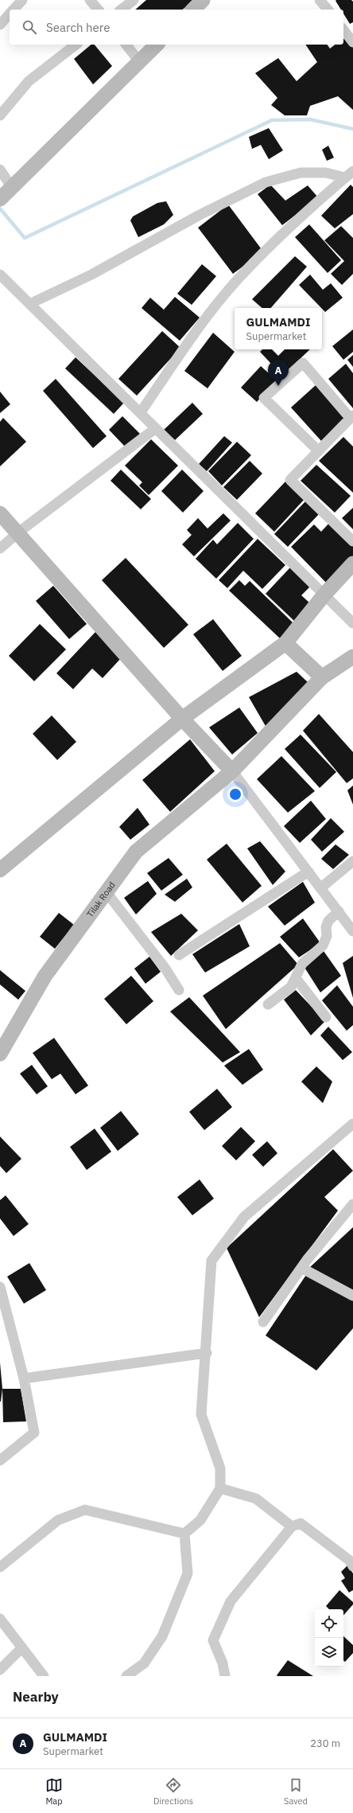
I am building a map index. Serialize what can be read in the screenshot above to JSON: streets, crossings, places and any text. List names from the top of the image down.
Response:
{
  "streets": {
    "street": ["Tilak Road"]
  },
  "page": {
    "search": "Search here",
    "popup": ["GULMAMDI", "Supermarket"],
    "pins": "A",
    "heading": "Nearby",
    "list": [
      {
        "mark": "A",
        "name": "GULMAMDI",
        "note": "Supermarket",
        "value": "230 m"
      }
    ],
    "nav": ["Map", "Directions", "Saved"]
  }
}
